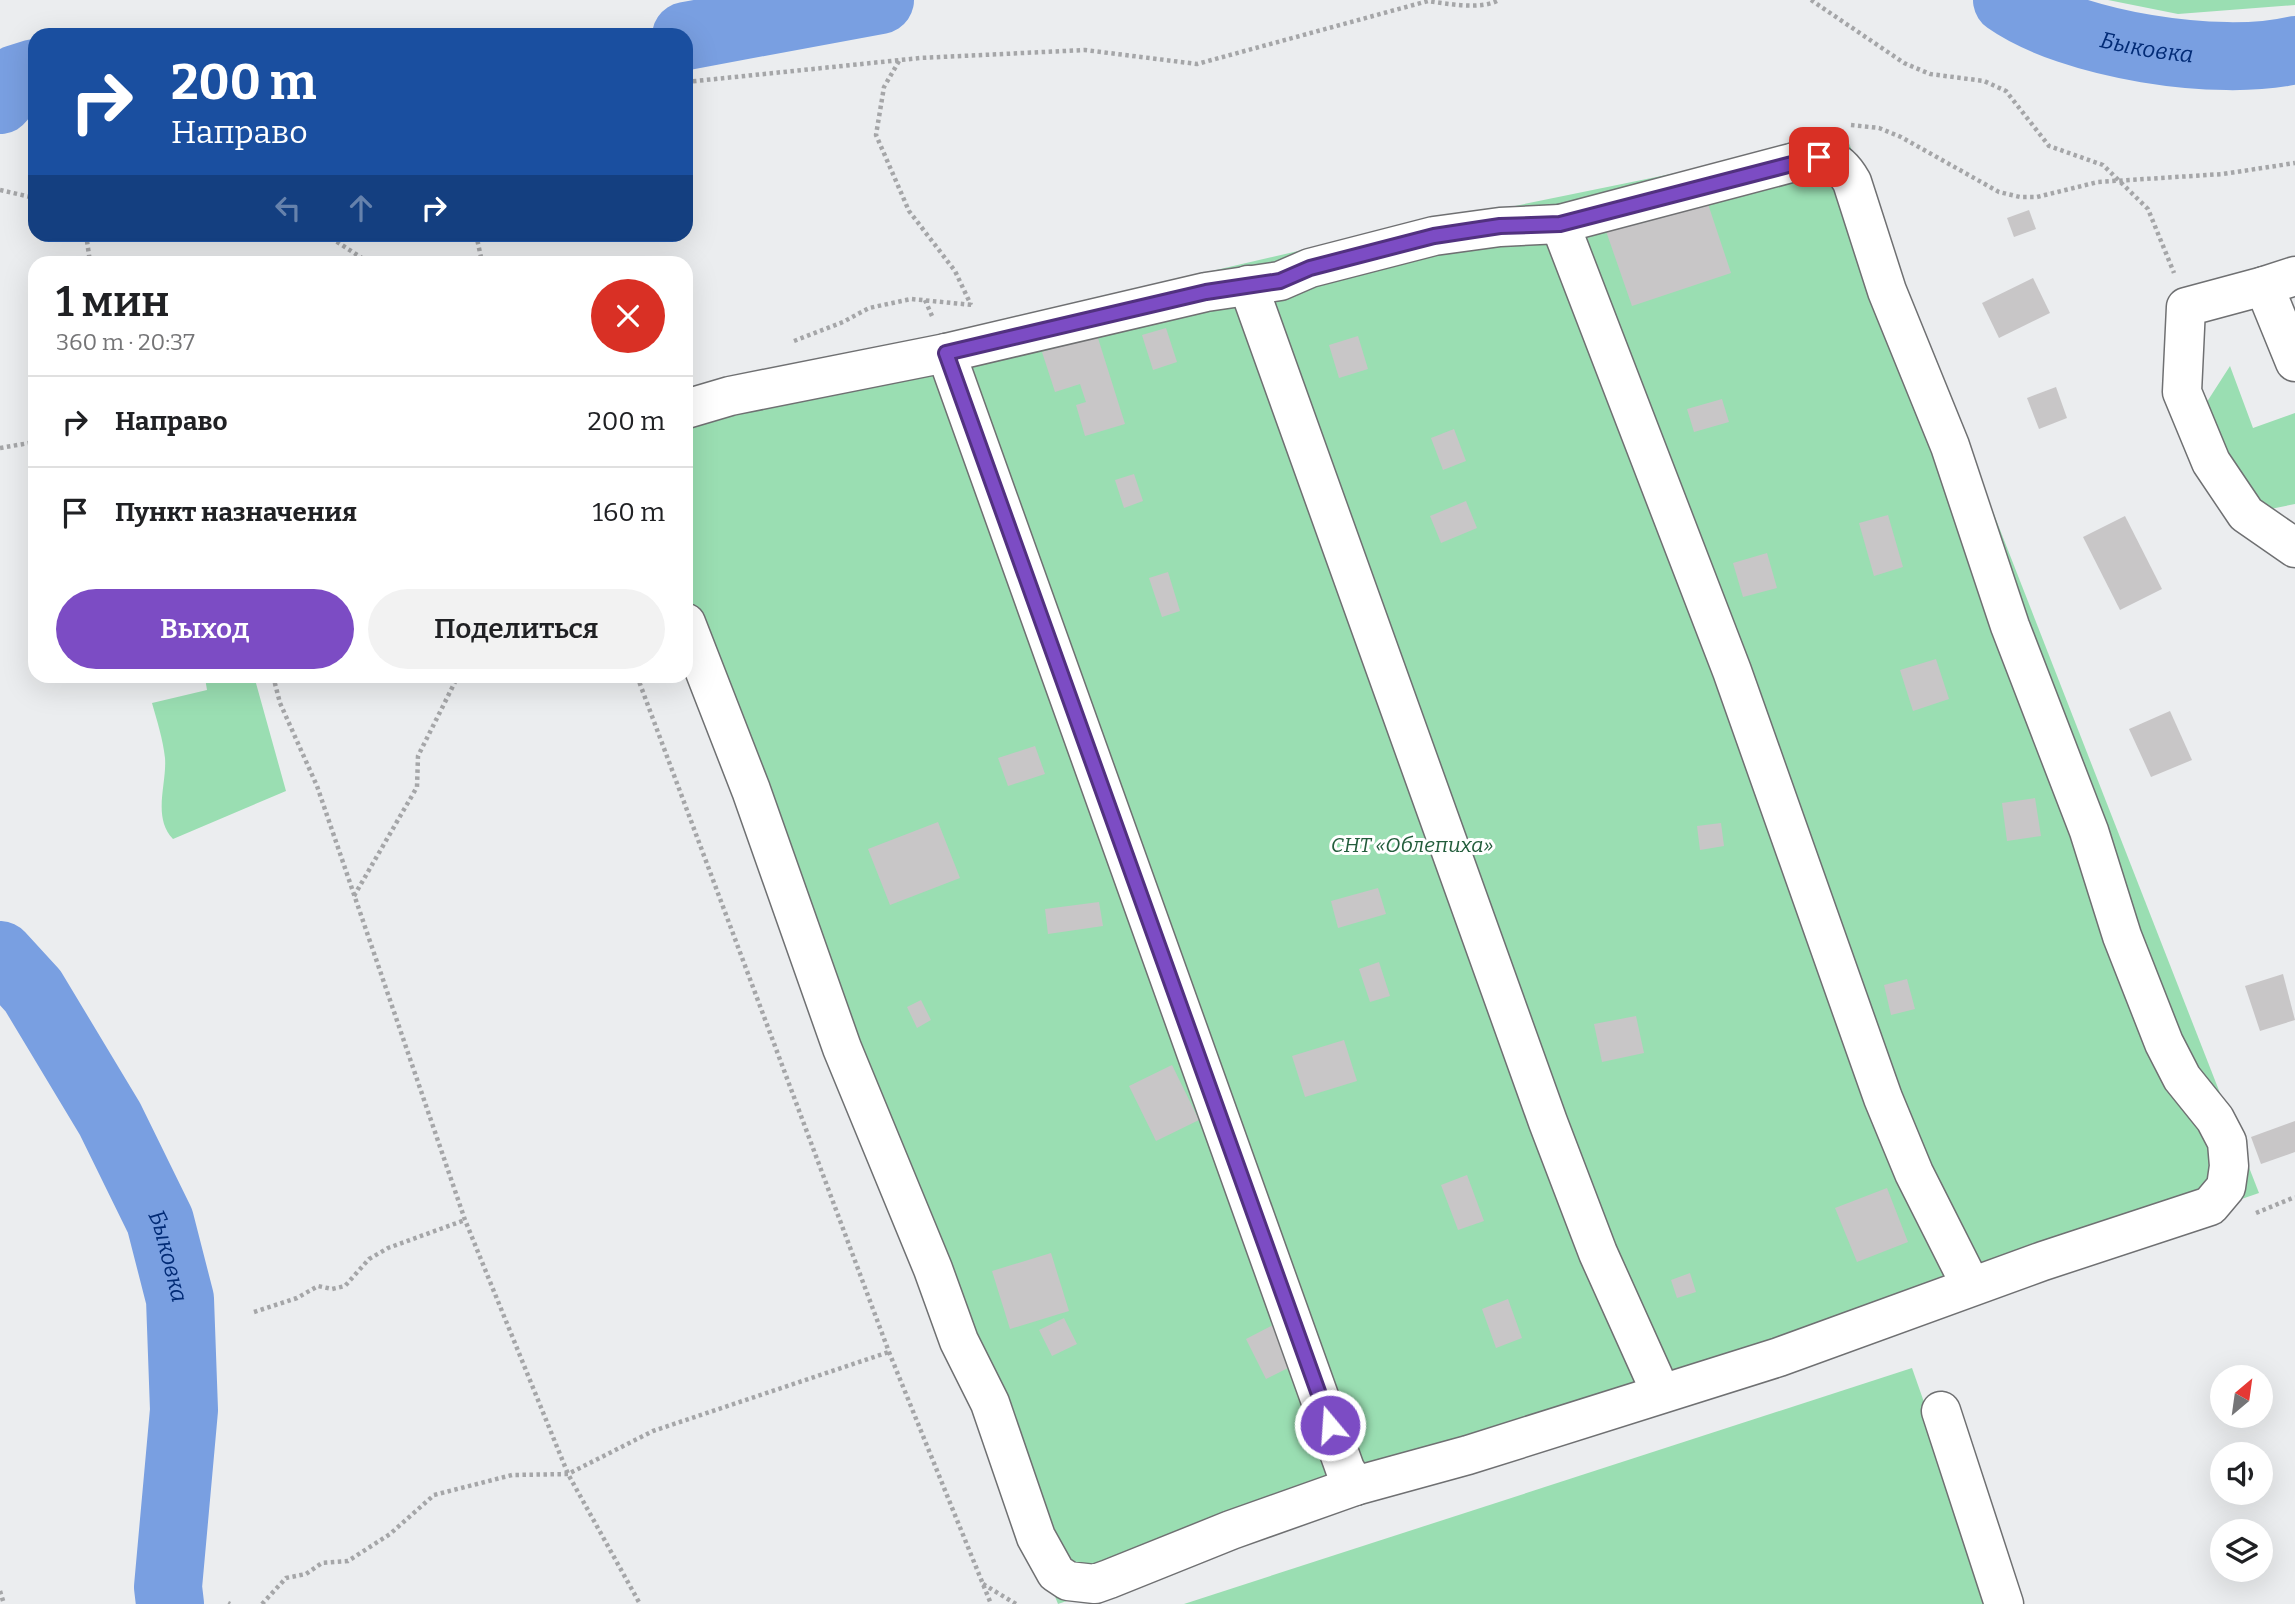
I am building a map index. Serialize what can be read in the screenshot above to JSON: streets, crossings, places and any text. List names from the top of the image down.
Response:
{
  "water": ["Быковка"],
  "parks": ["СНТ «Облепиха»"],
  "north": "top right",
  "page": {
    "turn": ["200 m", "Направо"],
    "heading": ["1 мин", "360 m · 20:37"],
    "list": [
      {
        "name": "Направо",
        "value": "200 m"
      },
      {
        "name": "Пункт назначения",
        "value": "160 m"
      }
    ],
    "buttons": ["Выход", "Поделиться"]
  }
}
